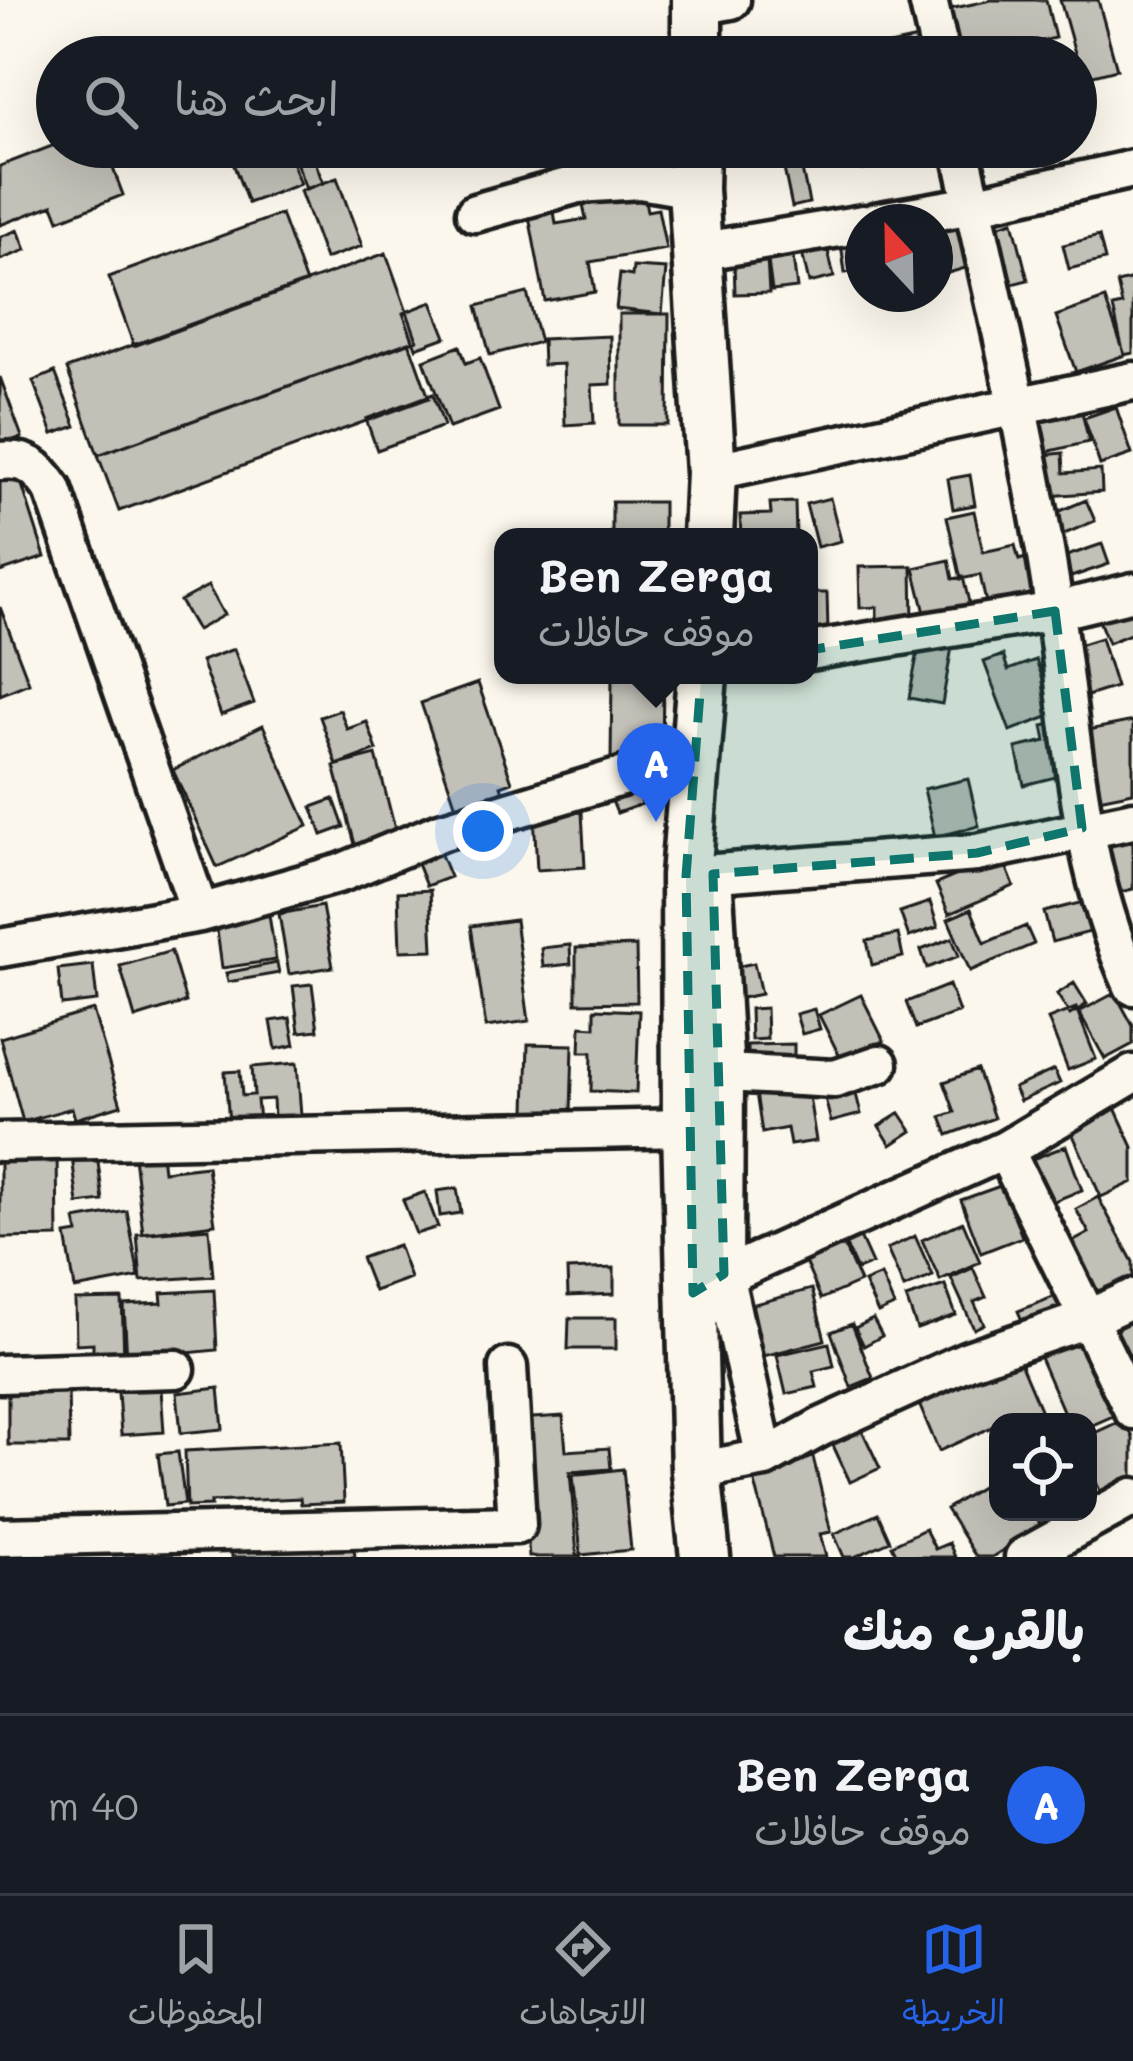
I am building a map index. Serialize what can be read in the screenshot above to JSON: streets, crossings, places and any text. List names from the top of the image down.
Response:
{
  "north": "top",
  "page": {
    "search": "ابحث هنا",
    "popup": ["Ben Zerga", "موقف حافلات"],
    "pins": "A",
    "heading": "بالقرب منك",
    "list": [
      {
        "mark": "A",
        "name": "Ben Zerga",
        "note": "موقف حافلات",
        "value": "40 m"
      }
    ],
    "nav": ["الخريطة", "الاتجاهات", "المحفوظات"]
  }
}
